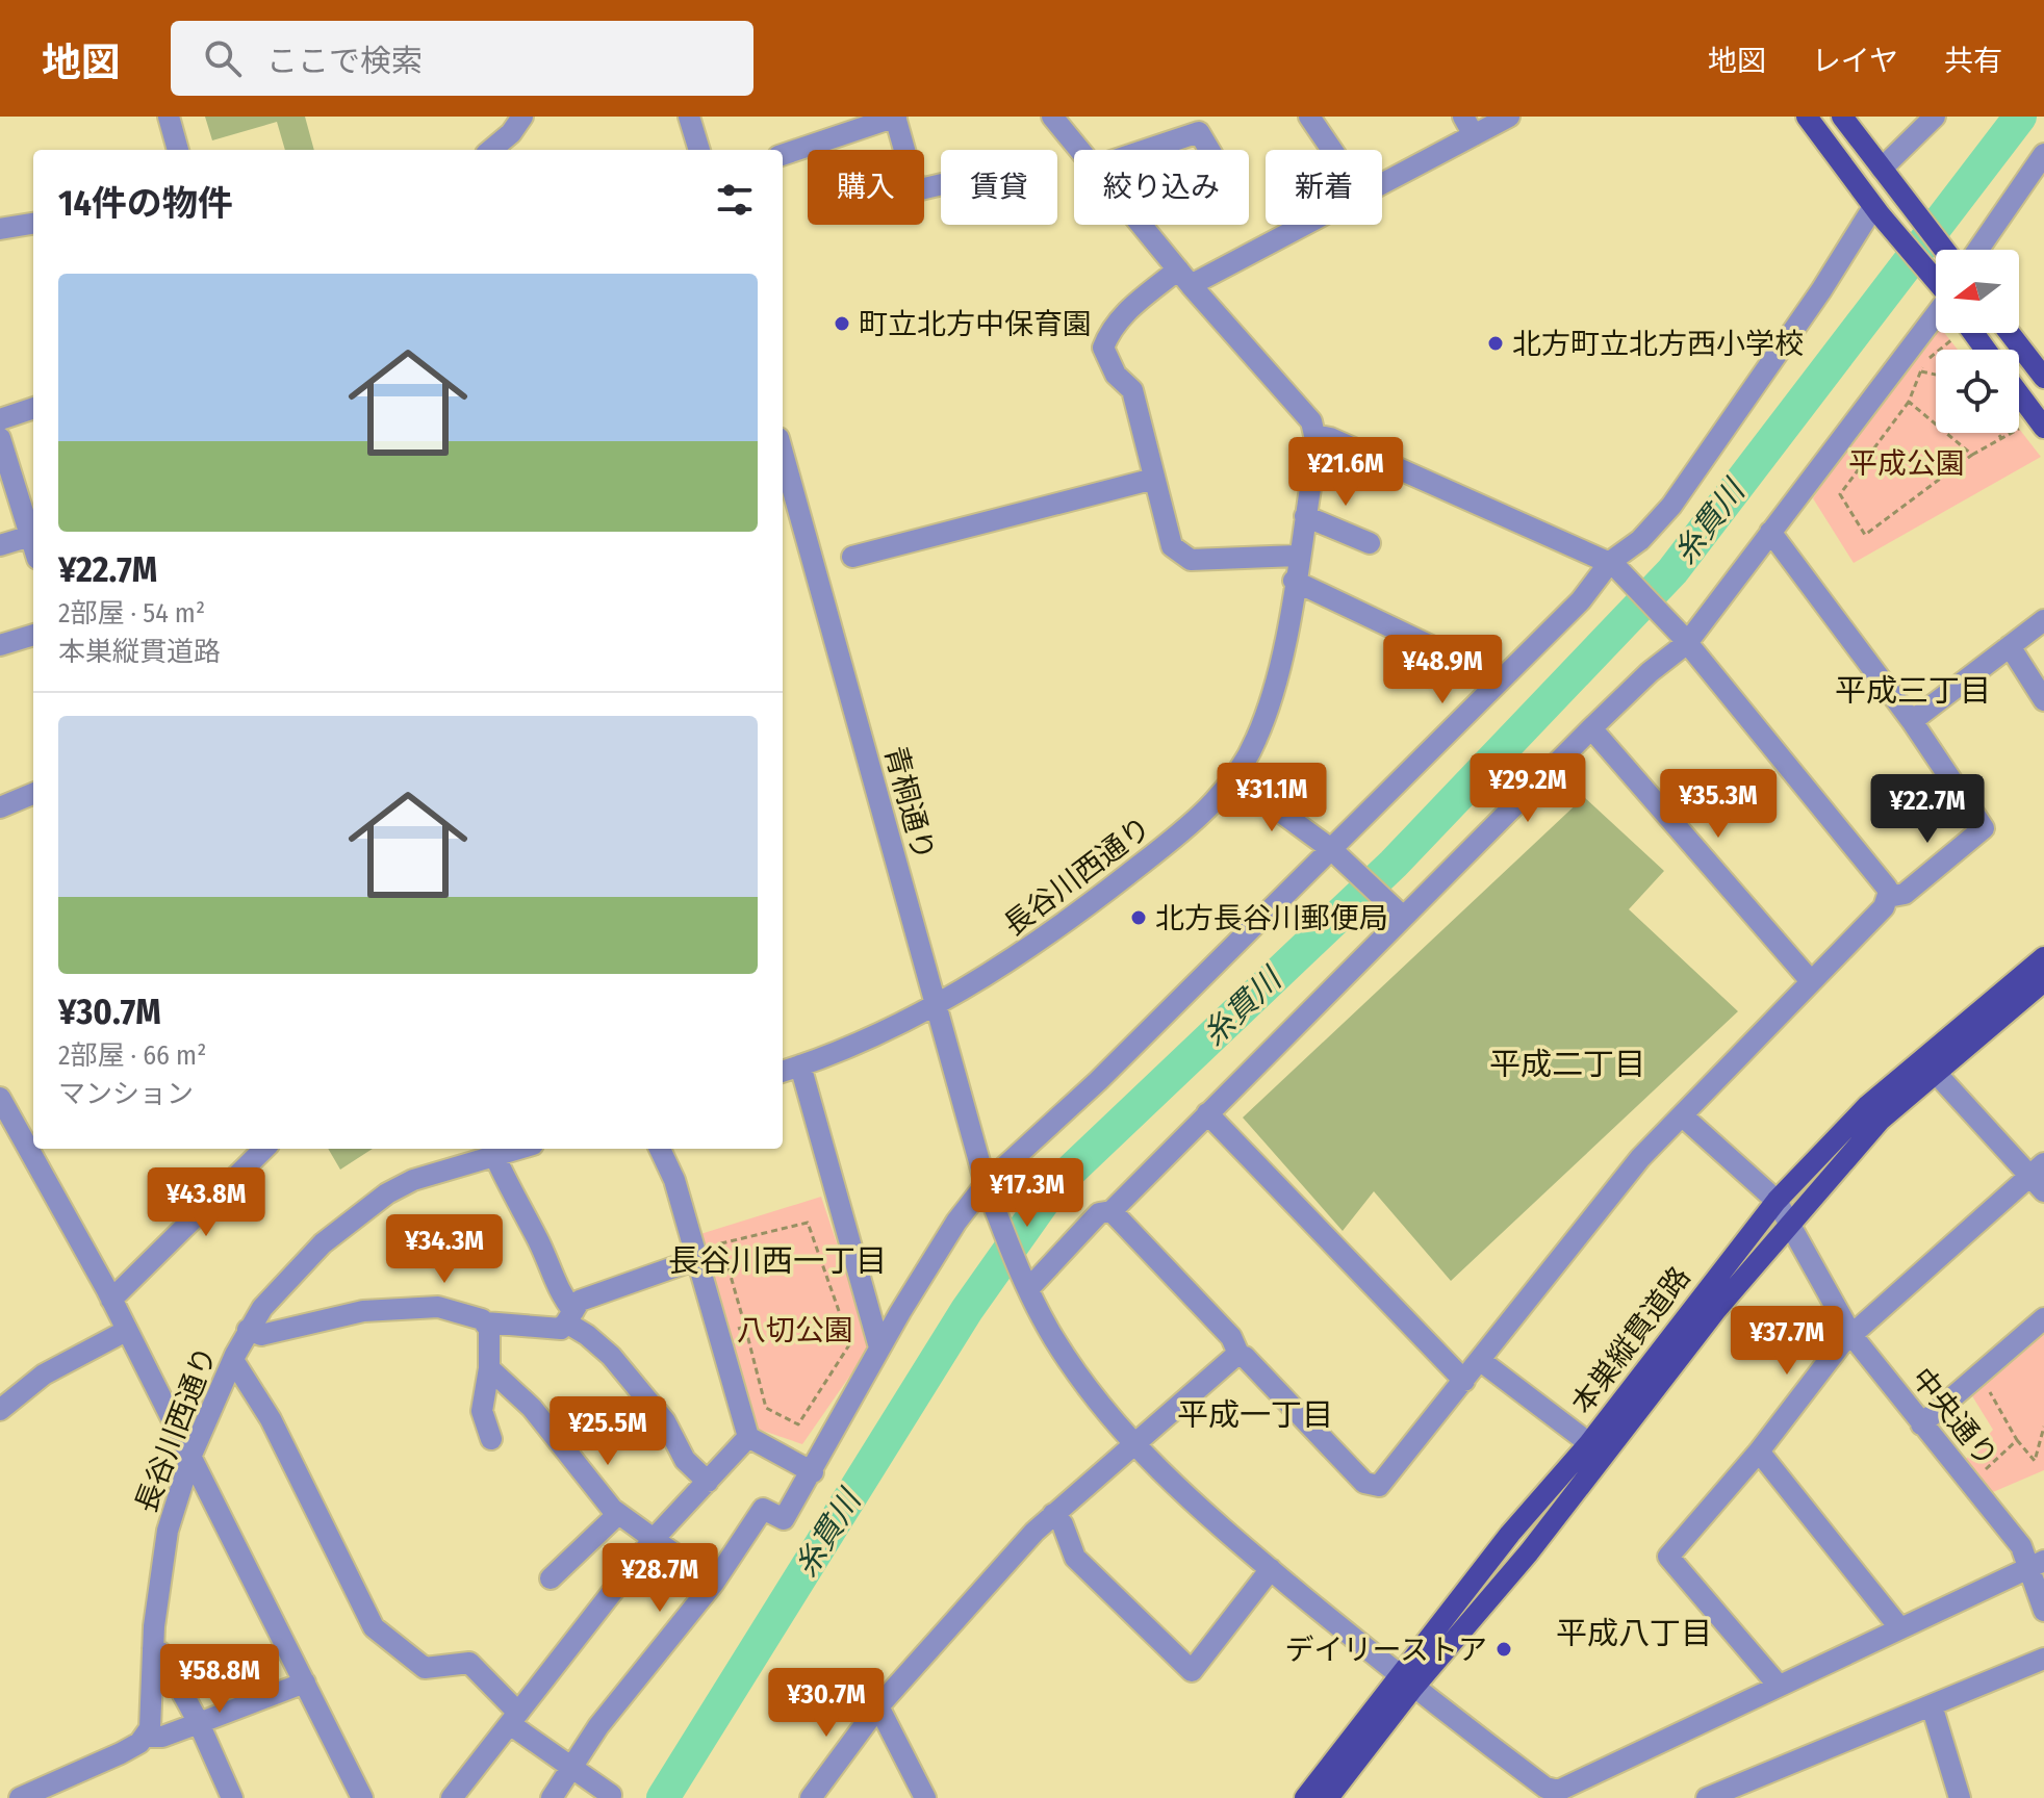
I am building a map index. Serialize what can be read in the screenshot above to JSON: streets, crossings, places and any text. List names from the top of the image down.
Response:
{
  "streets": {
    "main road": ["本巣縦貫道路"],
    "street": ["青桐通り", "長谷川西通り", "中央通り"]
  },
  "crossings": [
    ["青桐通り", "長谷川西通り"],
    ["青桐通り", "本巣縦貫道路"],
    ["本巣縦貫道路", "中央通り"]
  ],
  "districts": [
    "平成三丁目",
    "平成二丁目",
    "長谷川西一丁目",
    "平成一丁目",
    "平成八丁目"
  ],
  "water": ["糸貫川"],
  "parks": ["平成公園", "八切公園"],
  "places": [
    "町立北方中保育園",
    "北方町立北方西小学校",
    "北方長谷川郵便局",
    "デイリーストア"
  ],
  "north": "left",
  "page": {
    "header": "地図",
    "search": "ここで検索",
    "nav": ["地図", "レイヤ", "共有"],
    "chip": [
      "購入",
      "賃貸",
      "絞り込み",
      "新着"
    ],
    "heading": "14件の物件",
    "list": [
      {
        "name": "¥22.7M",
        "note": "2部屋 · 54 m² · 本巣縦貫道路"
      },
      {
        "name": "¥30.7M",
        "note": "2部屋 · 66 m² · マンション"
      }
    ],
    "price": [
      "¥21.6M",
      "¥48.9M",
      "¥29.2M",
      "¥31.1M",
      "¥35.3M",
      "¥22.7M",
      "¥17.3M",
      "¥43.8M",
      "¥34.3M",
      "¥37.7M",
      "¥25.5M",
      "¥28.7M",
      "¥58.8M",
      "¥30.7M"
    ]
  }
}
